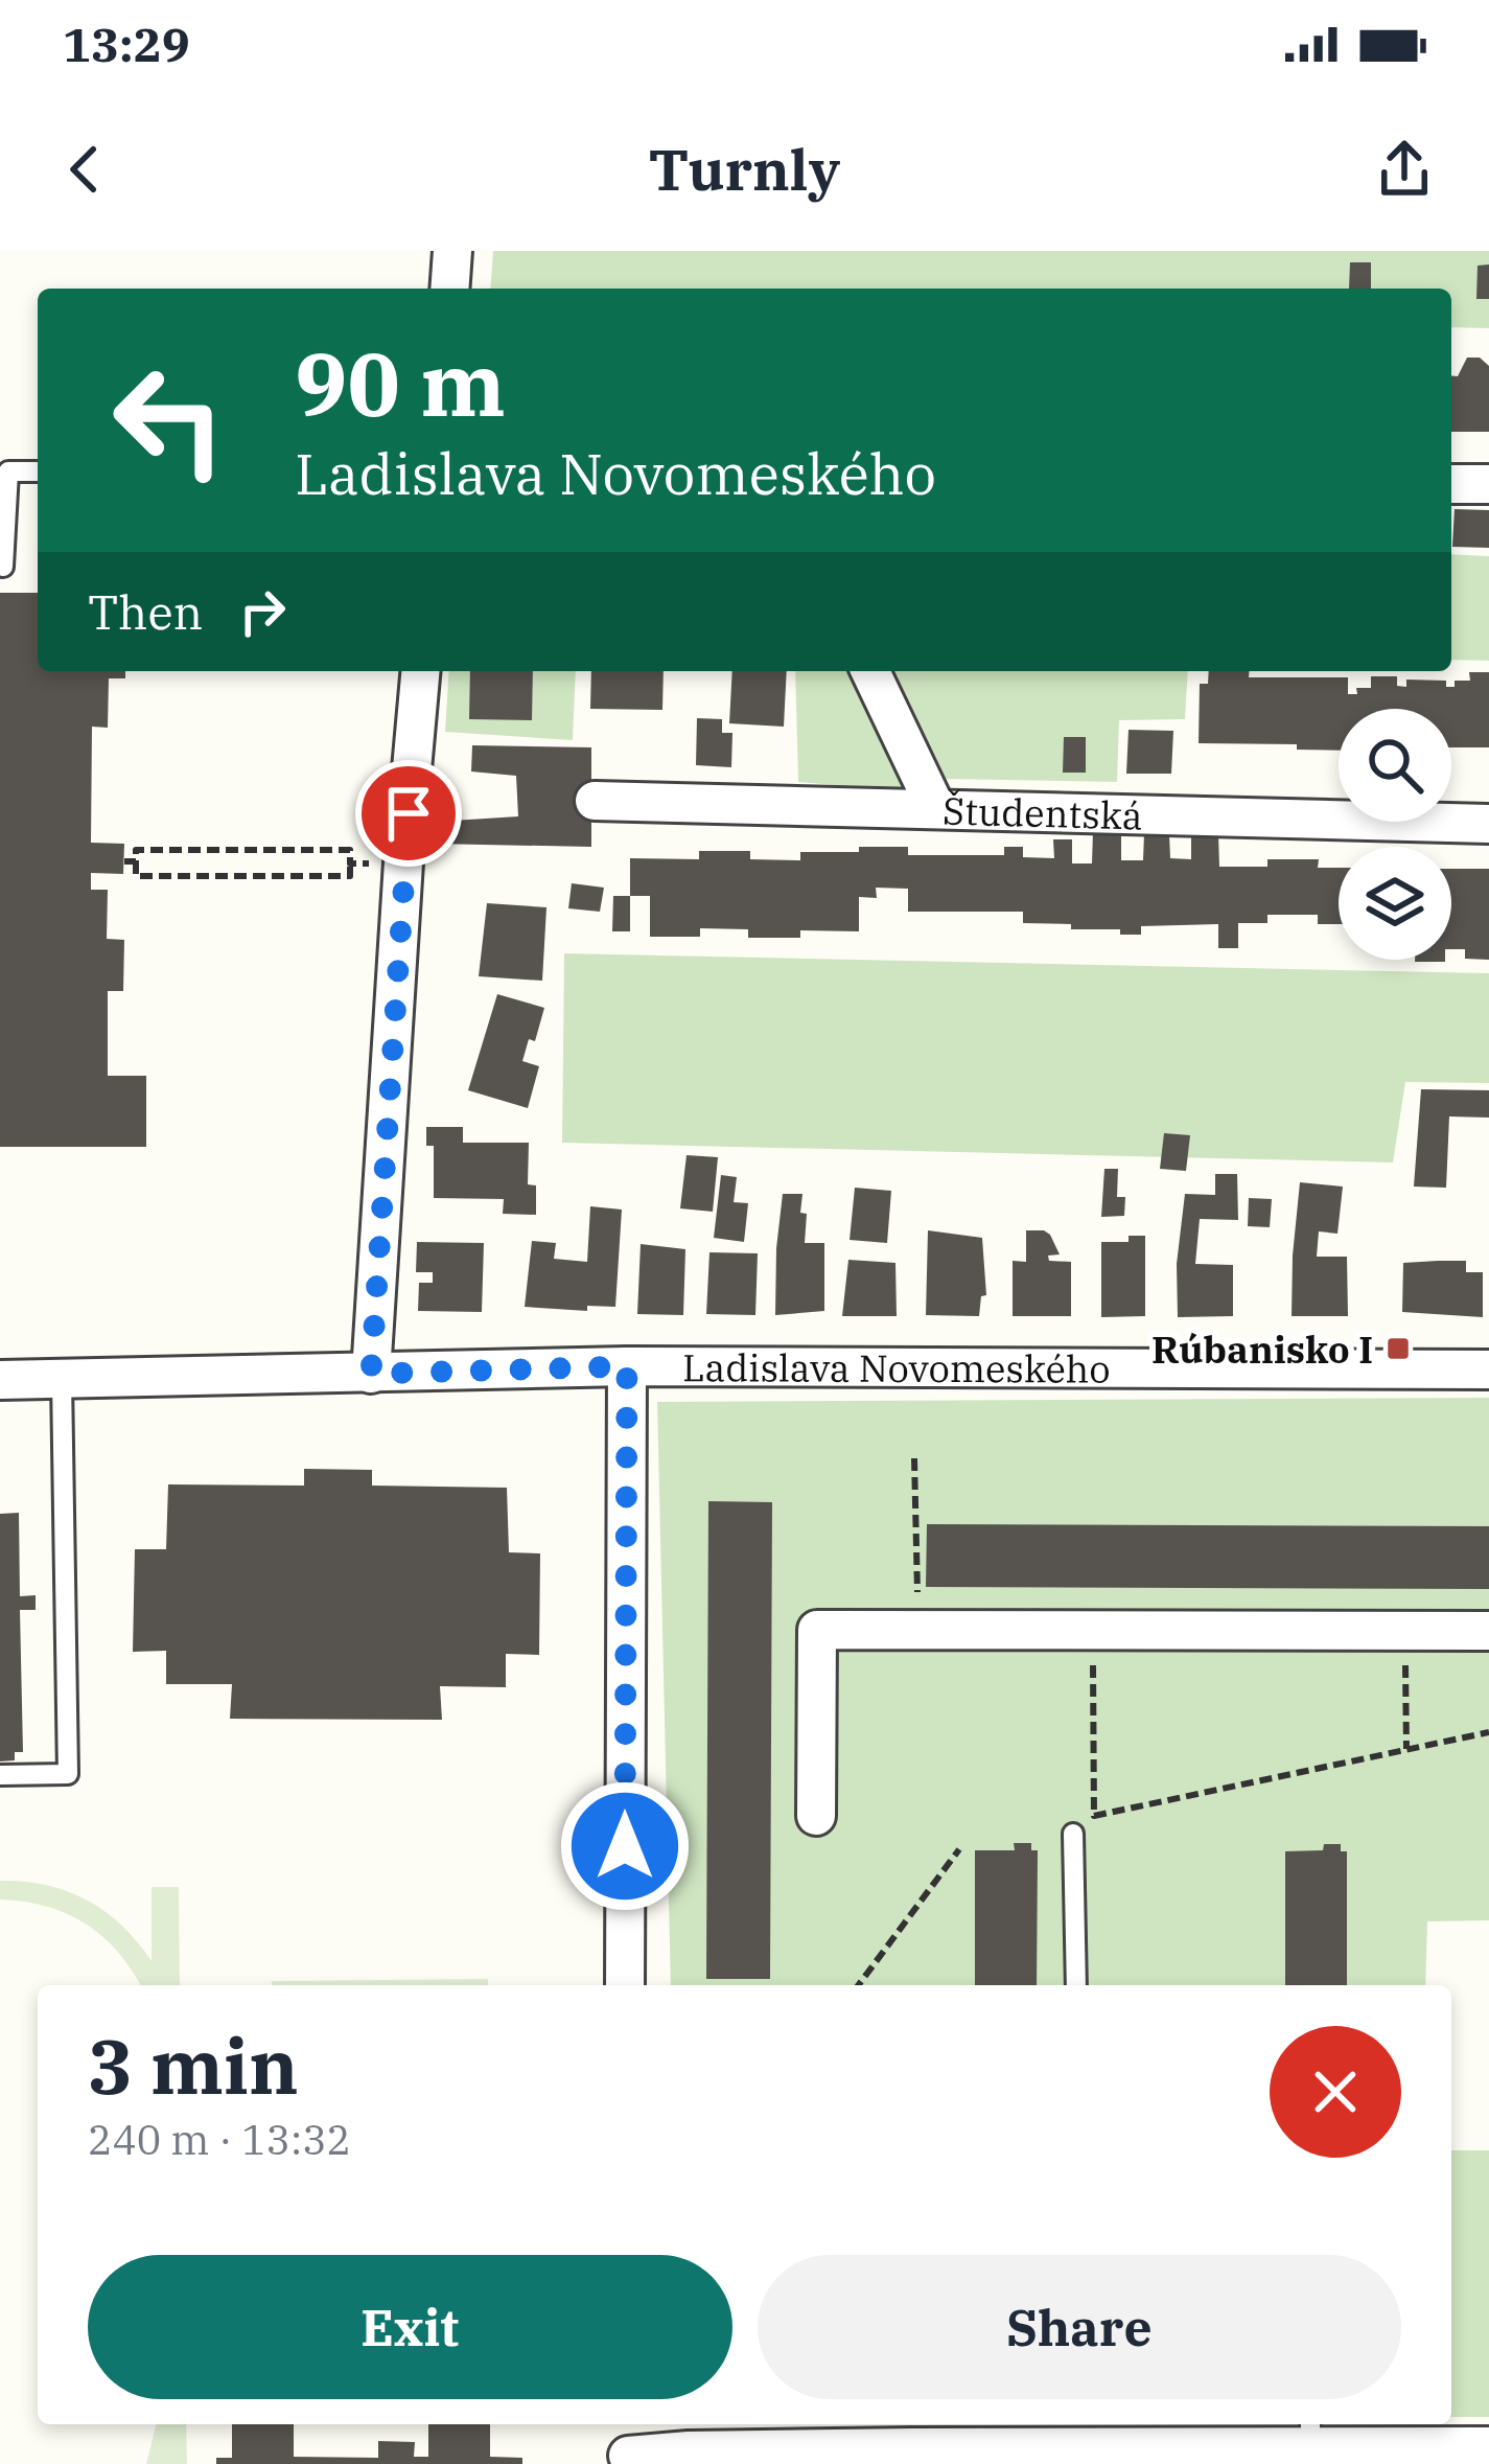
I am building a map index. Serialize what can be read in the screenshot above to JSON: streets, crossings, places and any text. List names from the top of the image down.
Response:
{
  "streets": {
    "street": ["Študentská", "Ladislava Novomeského"]
  },
  "places": {
    "transit": ["Rúbanisko I"]
  },
  "page": {
    "status": "13:29",
    "header": "Turnly",
    "turn": ["90 m", "Ladislava Novomeského"],
    "then": "Then",
    "heading": ["3 min", "240 m · 13:32"],
    "buttons": ["Exit", "Share"]
  }
}
